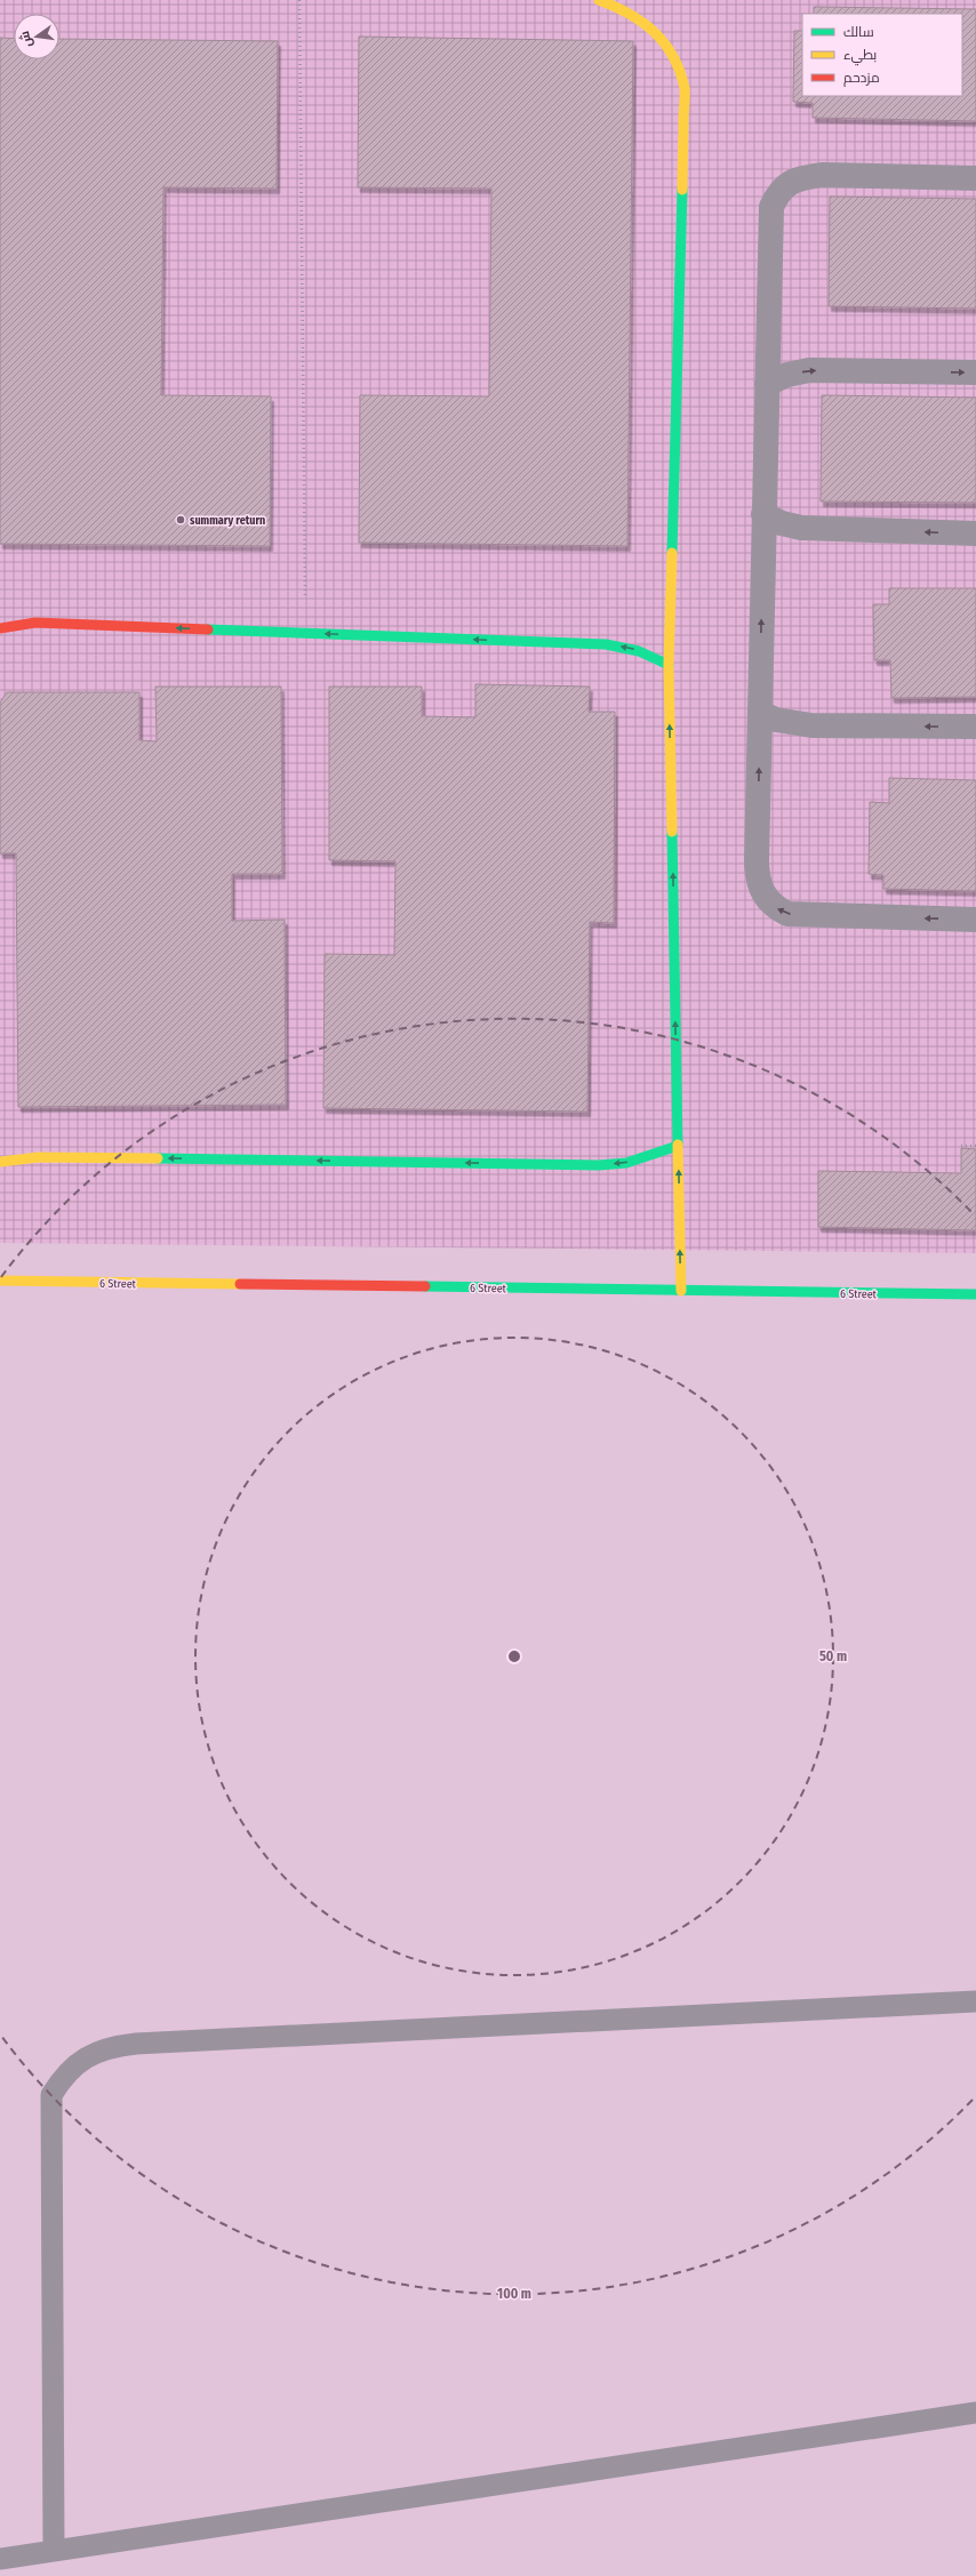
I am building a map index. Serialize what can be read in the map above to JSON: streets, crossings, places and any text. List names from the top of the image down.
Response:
{
  "streets": {
    "street": ["6 Street"]
  },
  "places": ["summary return"],
  "legend": ["سالك", "بطيء", "مزدحم"],
  "north": "left",
  "rings": ["50 m", "100 m"]
}
